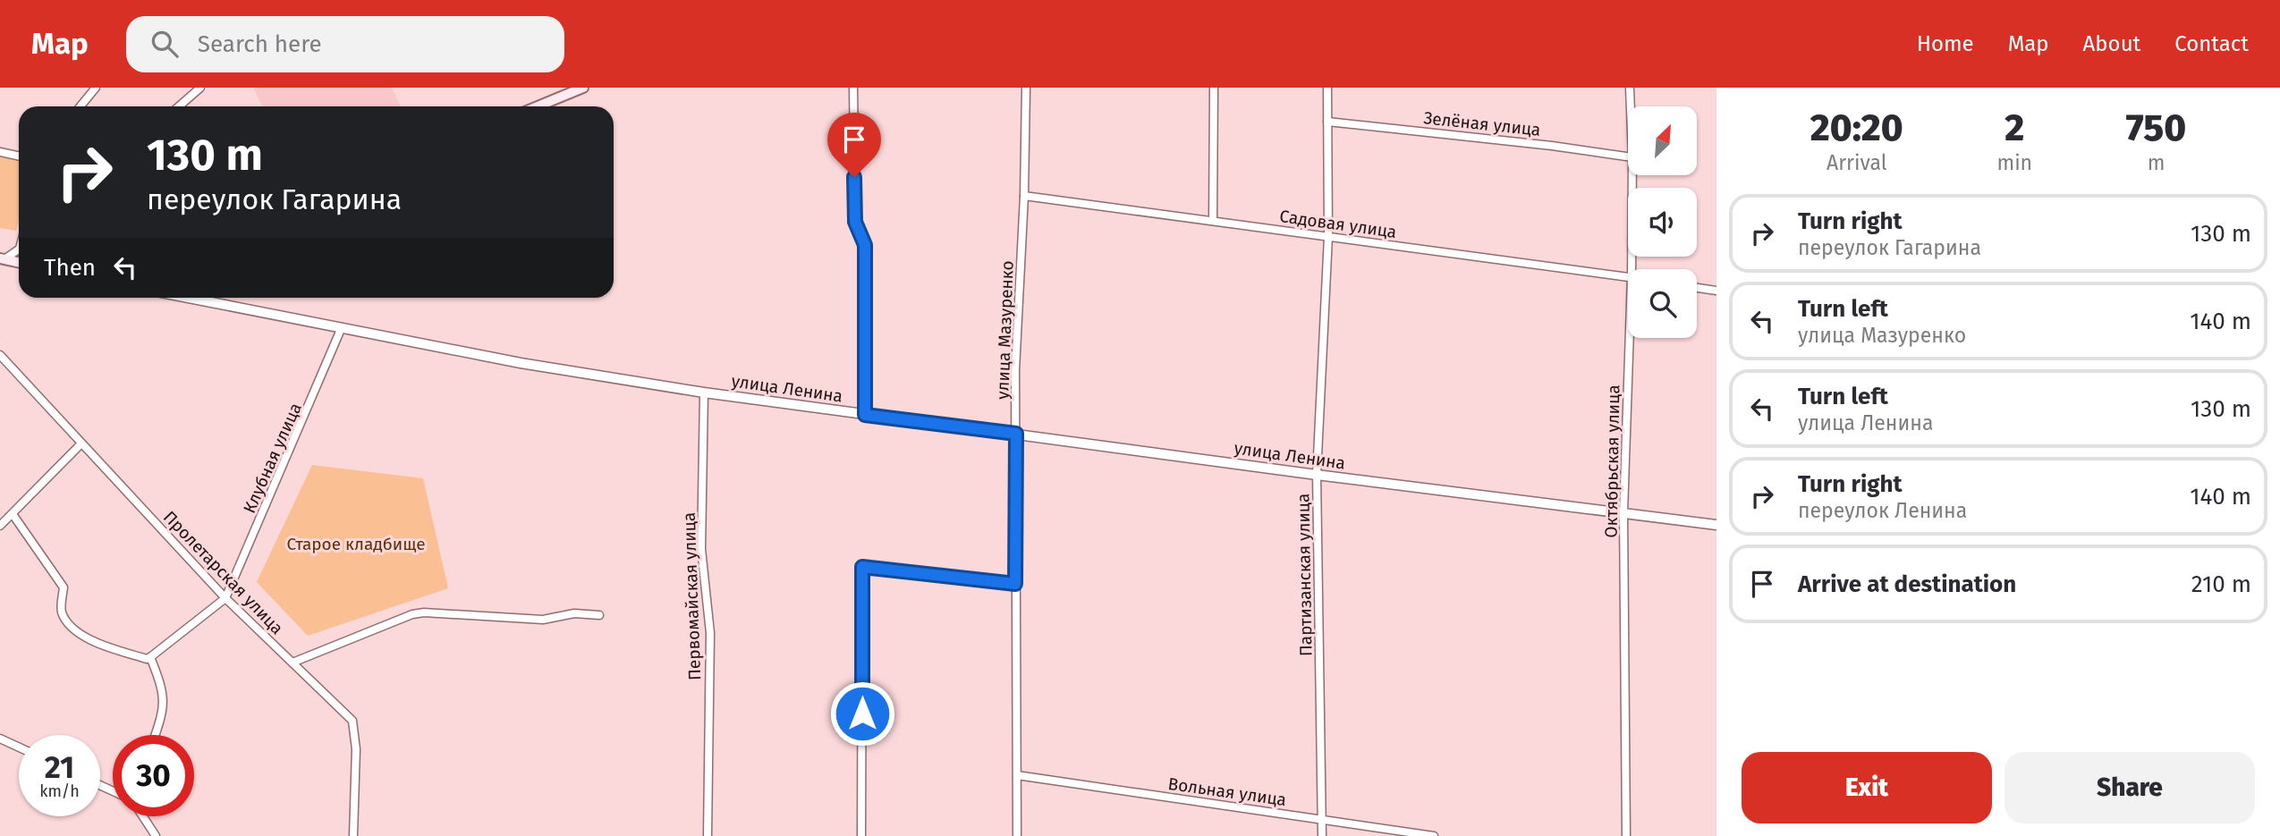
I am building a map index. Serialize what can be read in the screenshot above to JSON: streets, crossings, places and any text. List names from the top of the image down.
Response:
{
  "streets": {
    "street": [
      "Зелёная улица",
      "Садовая улица",
      "улица Мазуренко",
      "улица Ленина",
      "Клубная улица",
      "Октябрьская улица",
      "Пролетарская улица",
      "Партизанская улица",
      "Первомайская улица",
      "Вольная улица"
    ]
  },
  "crossings": [
    ["Зелёная улица", "Партизанская улица"],
    ["Садовая улица", "улица Мазуренко"],
    ["Садовая улица", "Партизанская улица"],
    ["улица Мазуренко", "улица Ленина"],
    ["улица Мазуренко", "Вольная улица"],
    ["улица Ленина", "Клубная улица"],
    ["улица Ленина", "Октябрьская улица"],
    ["улица Ленина", "Партизанская улица"],
    ["улица Ленина", "Первомайская улица"],
    ["Клубная улица", "Пролетарская улица"],
    ["Партизанская улица", "Вольная улица"]
  ],
  "parks": ["Старое кладбище"],
  "north": "top right",
  "page": {
    "header": "Map",
    "search": "Search here",
    "nav": [
      "Home",
      "Map",
      "About",
      "Contact"
    ],
    "eta": [
      "20:20",
      "Arrival",
      "2",
      "min",
      "750",
      "m"
    ],
    "turn": ["130 m", "переулок Гагарина"],
    "list": [
      {
        "name": "Turn right",
        "note": "переулок Гагарина",
        "value": "130 m"
      },
      {
        "name": "Turn left",
        "note": "улица Мазуренко",
        "value": "140 m"
      },
      {
        "name": "Turn left",
        "note": "улица Ленина",
        "value": "130 m"
      },
      {
        "name": "Turn right",
        "note": "переулок Ленина",
        "value": "140 m"
      },
      {
        "name": "Arrive at destination",
        "value": "210 m"
      }
    ],
    "then": "Then",
    "speed": "21 km/h",
    "limit": "30",
    "buttons": ["Exit", "Share"]
  }
}
